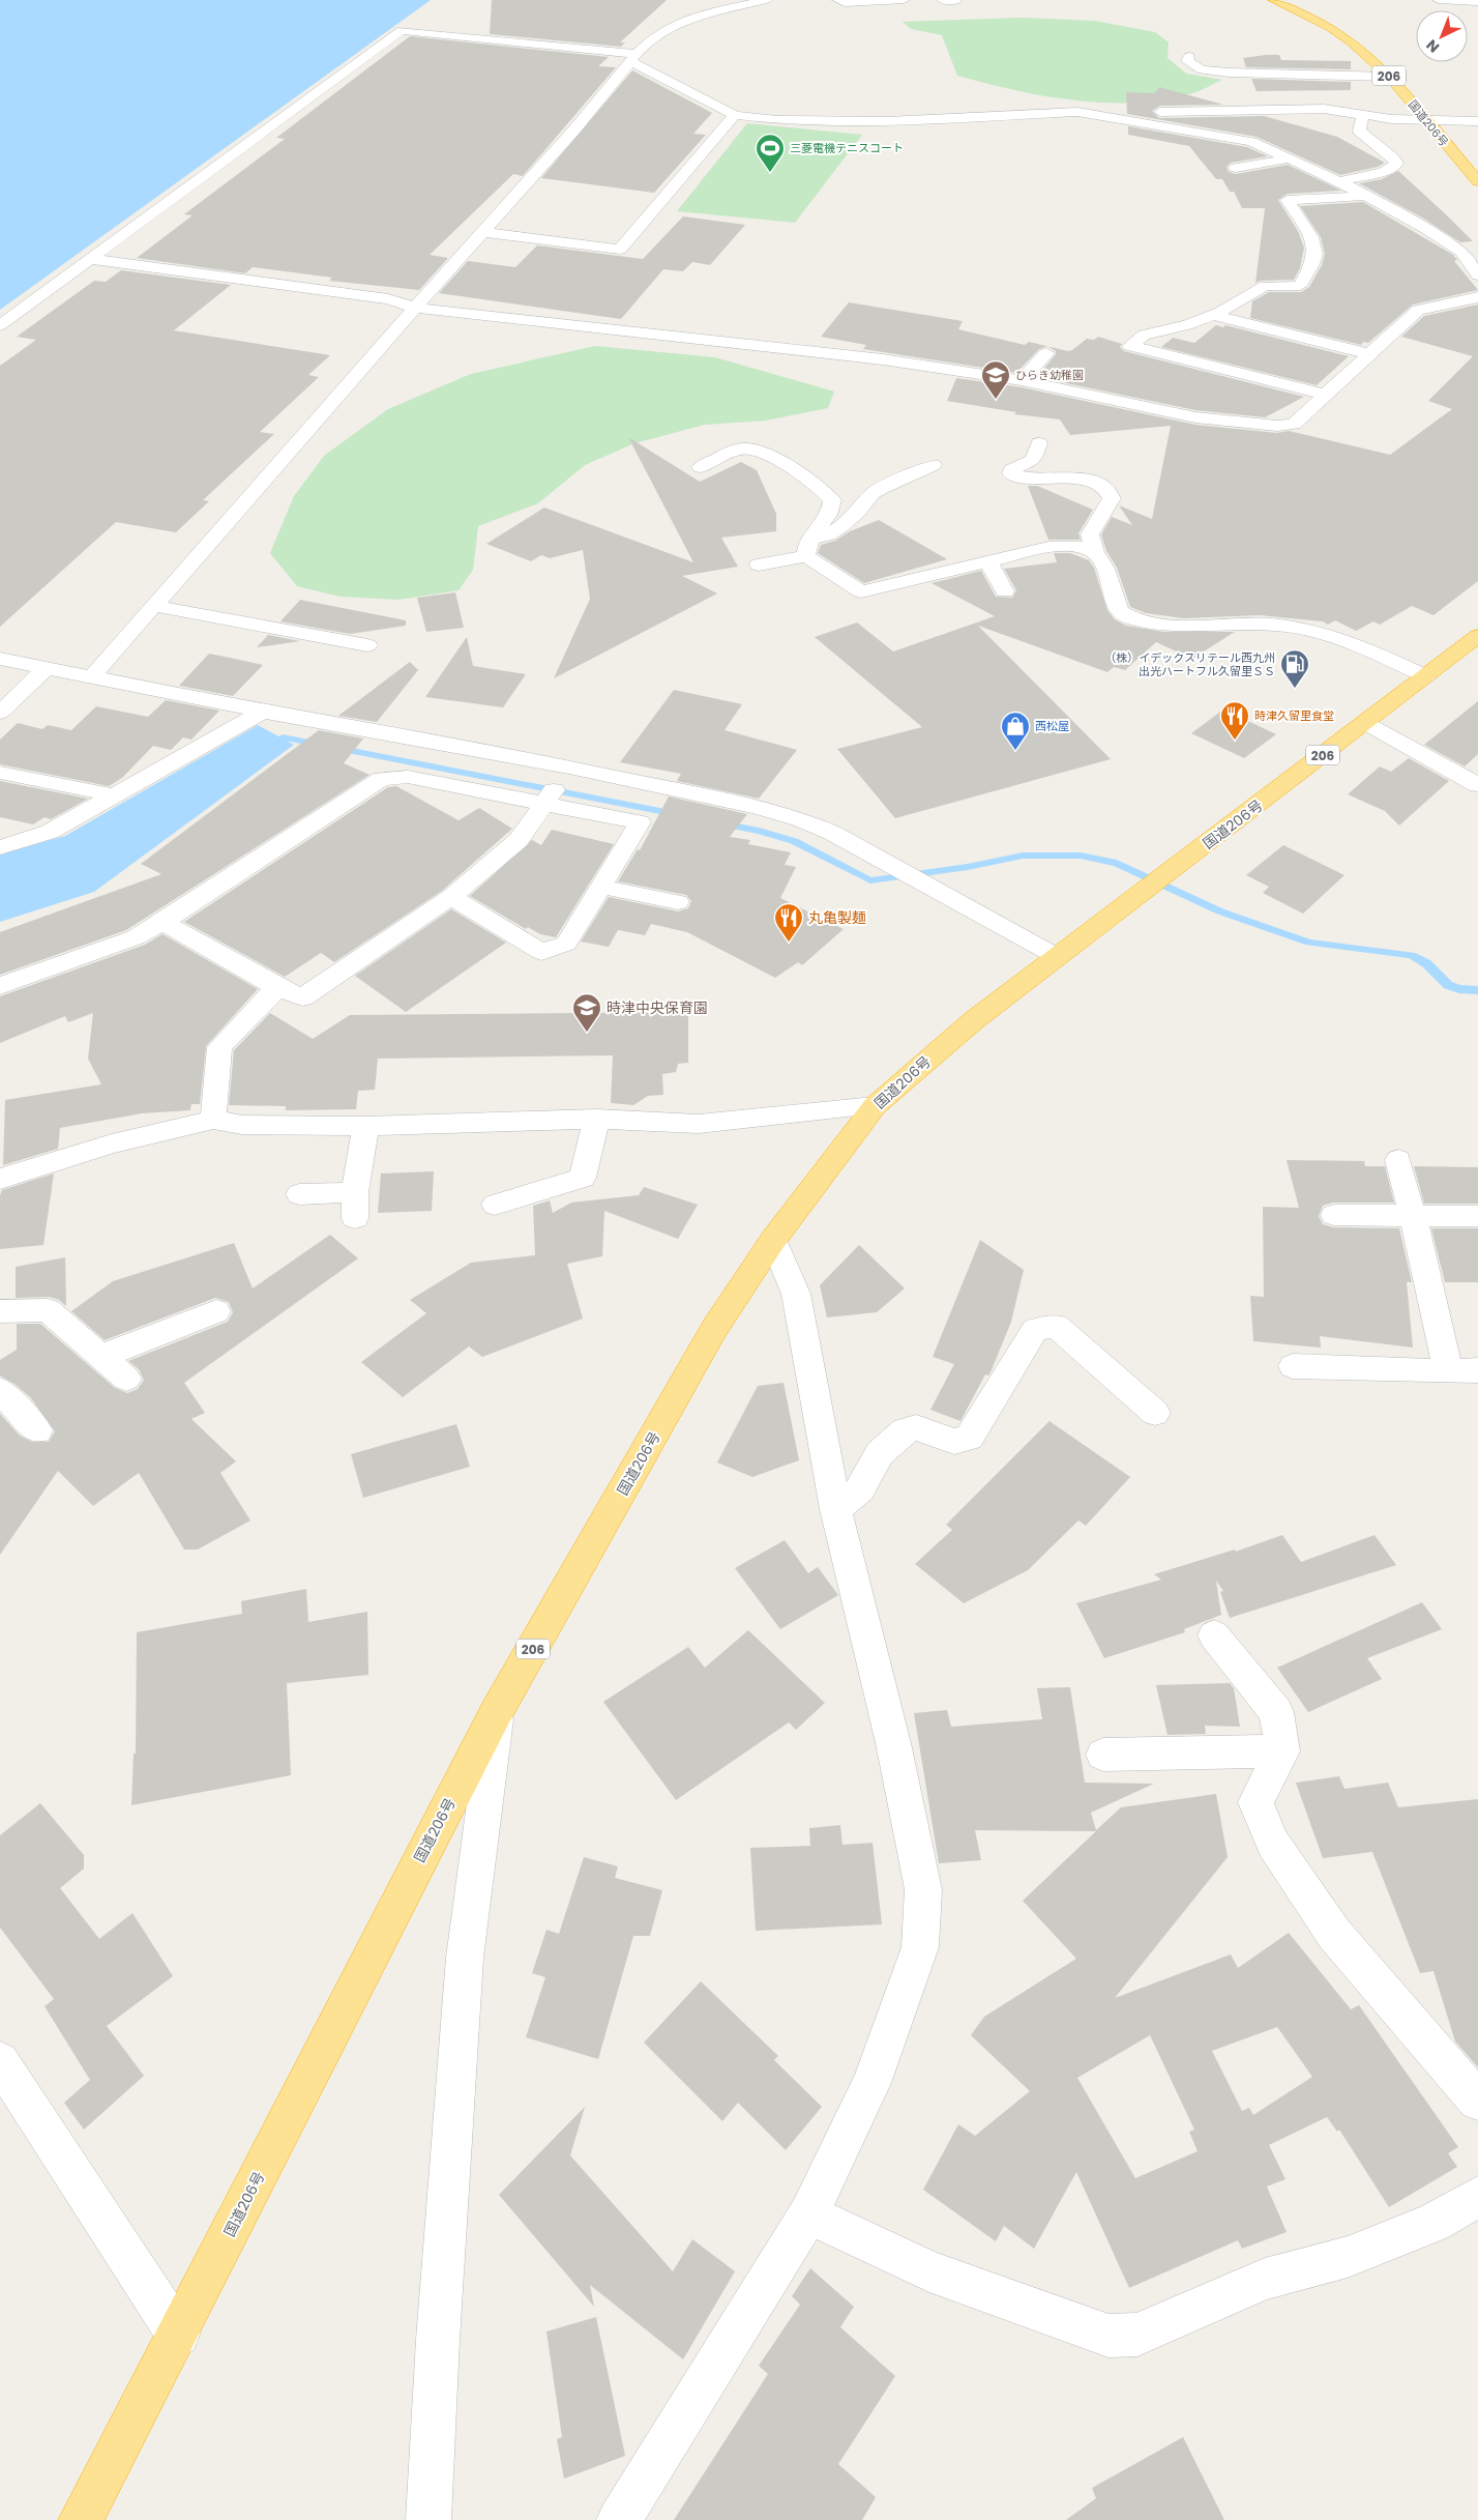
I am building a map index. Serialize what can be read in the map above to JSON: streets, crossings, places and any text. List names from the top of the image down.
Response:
{
  "streets": {
    "highway": ["206", "国道206号"]
  },
  "places": {
    "sports": ["三菱電機テニスコート"],
    "school or university": ["ひらき幼稚園", "時津中央保育園"],
    "fuel station": ["（株）イデックスリテール西九州 出光ハートフル久留里ＳＳ"],
    "restaurant": ["時津久留里食堂", "丸亀製麺"],
    "shop": ["西松屋"]
  },
  "north": "bottom left"
}
